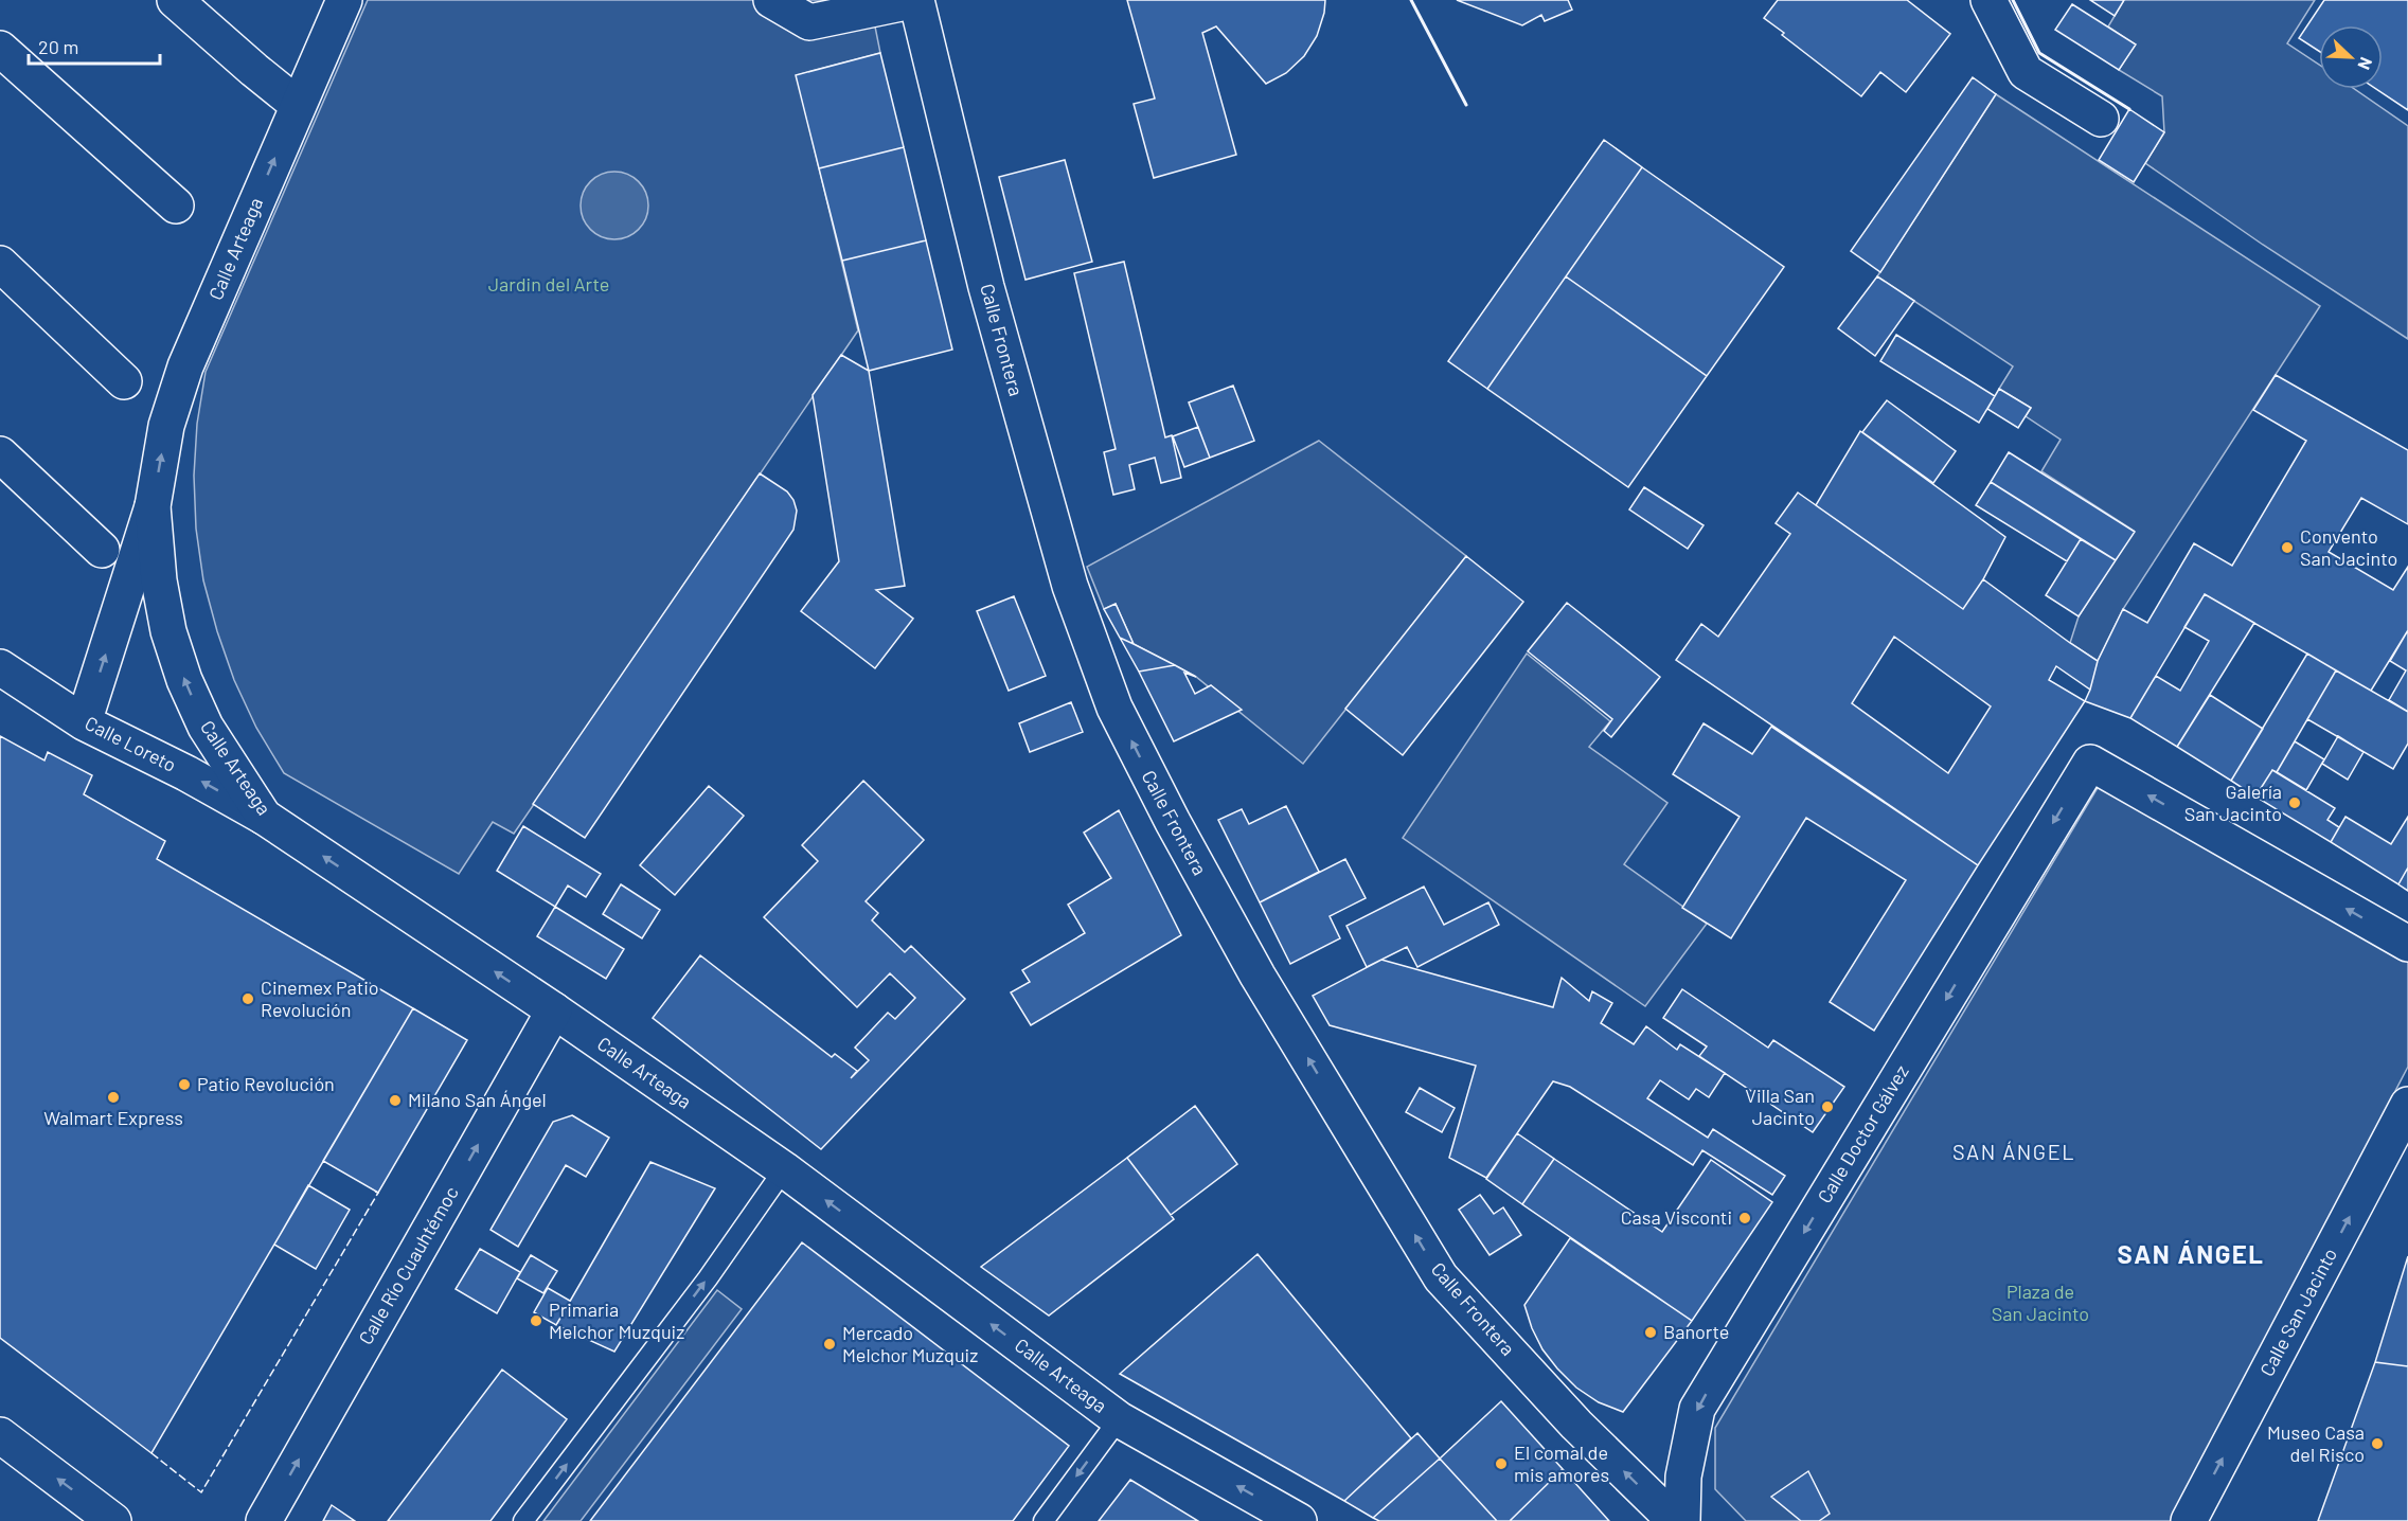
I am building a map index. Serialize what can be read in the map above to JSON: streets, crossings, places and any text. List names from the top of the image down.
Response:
{
  "streets": {
    "street": [
      "Calle Arteaga",
      "Calle Frontera",
      "Calle Loreto",
      "Calle Doctor Gálvez",
      "Calle Río Cuauhtémoc",
      "Calle San Jacinto"
    ]
  },
  "crossings": [
    ["Calle Arteaga", "Calle Loreto"],
    ["Calle Arteaga", "Calle Río Cuauhtémoc"]
  ],
  "one_way": [
    "Calle Arteaga",
    "Calle Frontera",
    "Calle Loreto",
    "Calle Río Cuauhtémoc",
    "Calle San Jacinto"
  ],
  "districts": ["SAN ÁNGEL", "SAN ÁNGEL"],
  "parks": ["Jardin del Arte", "Plaza de San Jacinto"],
  "places": [
    "Convento San Jacinto",
    "Galería San Jacinto",
    "Cinemex Patio Revolución",
    "Patio Revolución",
    "Walmart Express",
    "Milano San Ángel",
    "Villa San Jacinto",
    "Casa Visconti",
    "Primaria Melchor Muzquiz",
    "Banorte",
    "Mercado Melchor Muzquiz",
    "Museo Casa del Risco",
    "El comal de mis amores"
  ],
  "scale_bar": "20 m",
  "north": "bottom right"
}
